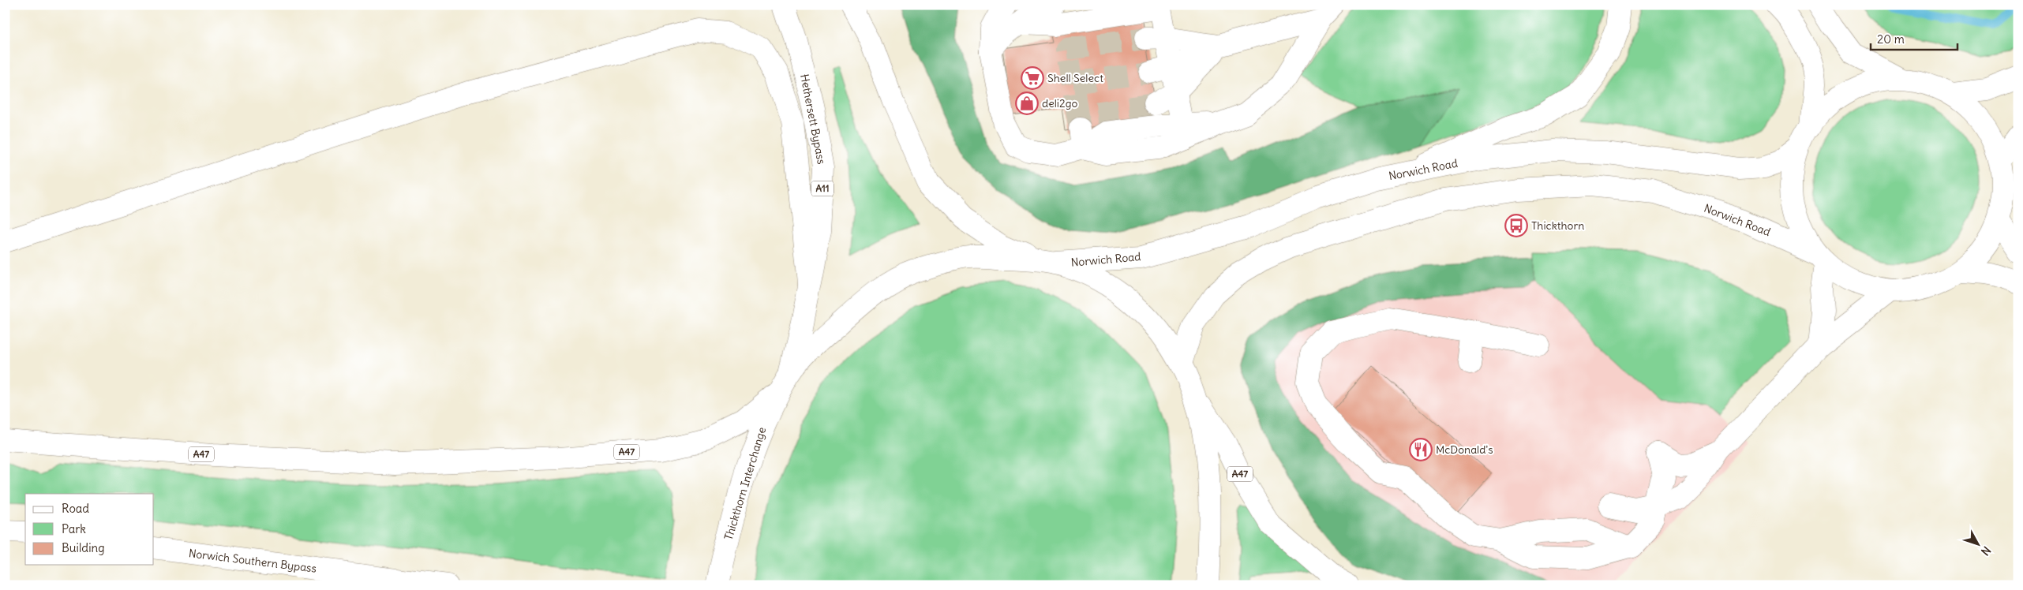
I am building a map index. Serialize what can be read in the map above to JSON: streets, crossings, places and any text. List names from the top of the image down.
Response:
{
  "streets": {
    "main road": [
      "Hethersett Bypass",
      "Norwich Road",
      "A11",
      "A47",
      "Thickthorn Interchange",
      "Norwich Southern Bypass"
    ]
  },
  "crossings": [
    ["Hethersett Bypass", "A47"],
    ["Hethersett Bypass", "Thickthorn Interchange"],
    ["Norwich Road", "Thickthorn Interchange"],
    ["A47", "Thickthorn Interchange"]
  ],
  "places": {
    "supermarket": ["Shell Select"],
    "shop": ["deli2go"],
    "bus stop": ["Thickthorn"],
    "restaurant": ["McDonald's"]
  },
  "legend": ["Road", "Park", "Building"],
  "scale_bar": "20 m",
  "north": "bottom right"
}
